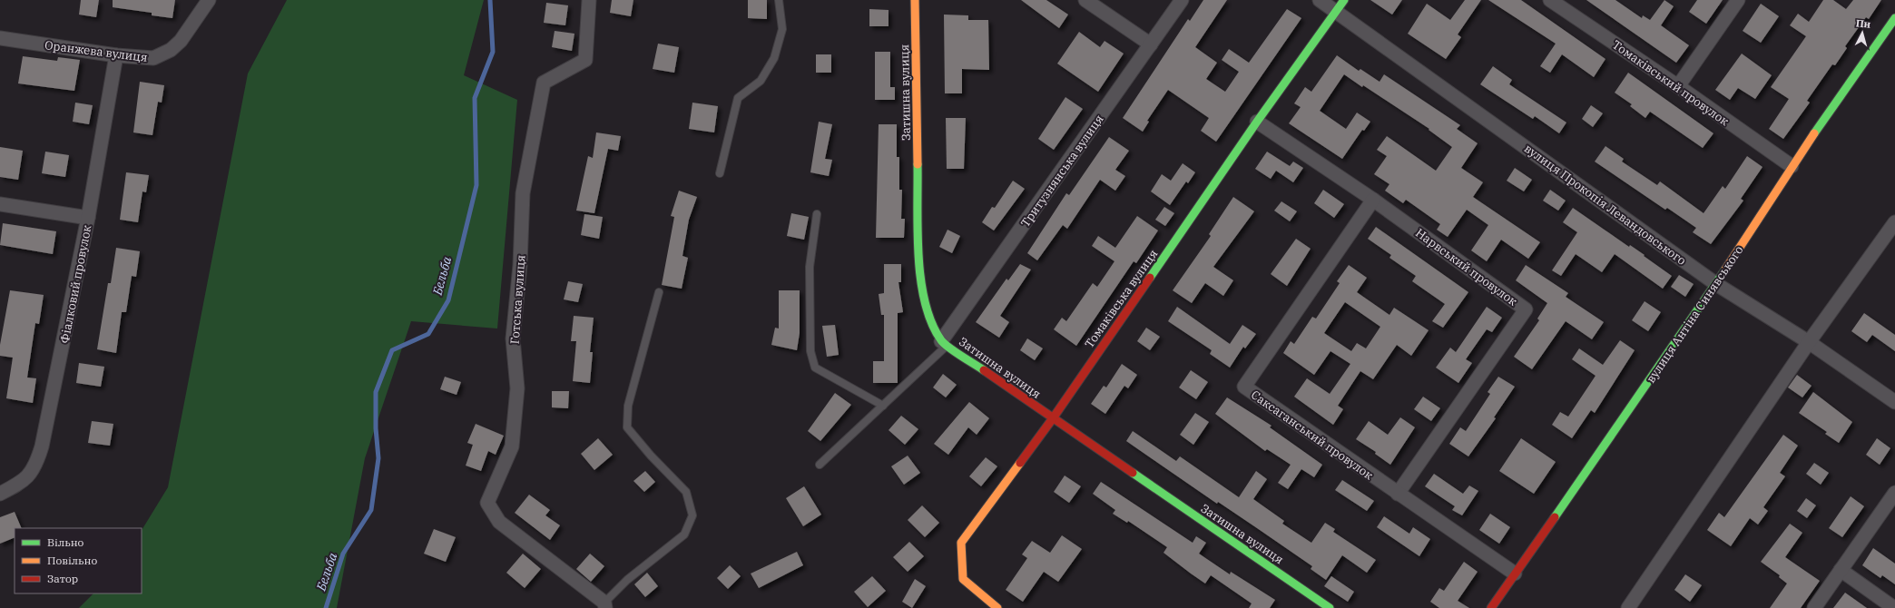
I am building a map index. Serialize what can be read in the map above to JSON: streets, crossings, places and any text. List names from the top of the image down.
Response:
{
  "streets": {
    "street": [
      "Оранжева вулиця",
      "Томаківський провулок",
      "Затишна вулиця",
      "Тритузнянська вулиця",
      "вулиця Прокопія Левандовського",
      "Нарвський провулок",
      "Фіалковий провулок",
      "Томаківська вулиця",
      "Готська вулиця",
      "вулиця Антіна Синявського",
      "Саксаганський провулок"
    ]
  },
  "crossings": [
    ["Оранжева вулиця", "Фіалковий провулок"],
    ["Томаківський провулок", "вулиця Антіна Синявського"],
    ["Затишна вулиця", "Тритузнянська вулиця"],
    ["Затишна вулиця", "Томаківська вулиця"],
    ["вулиця Прокопія Левандовського", "Томаківська вулиця"],
    ["вулиця Прокопія Левандовського", "вулиця Антіна Синявського"],
    ["Нарвський провулок", "Томаківська вулиця"],
    ["Нарвський провулок", "Саксаганський провулок"],
    ["вулиця Антіна Синявського", "Саксаганський провулок"]
  ],
  "water": ["Бельба"],
  "legend": ["Вільно", "Повільно", "Затор"],
  "north": "top"
}
